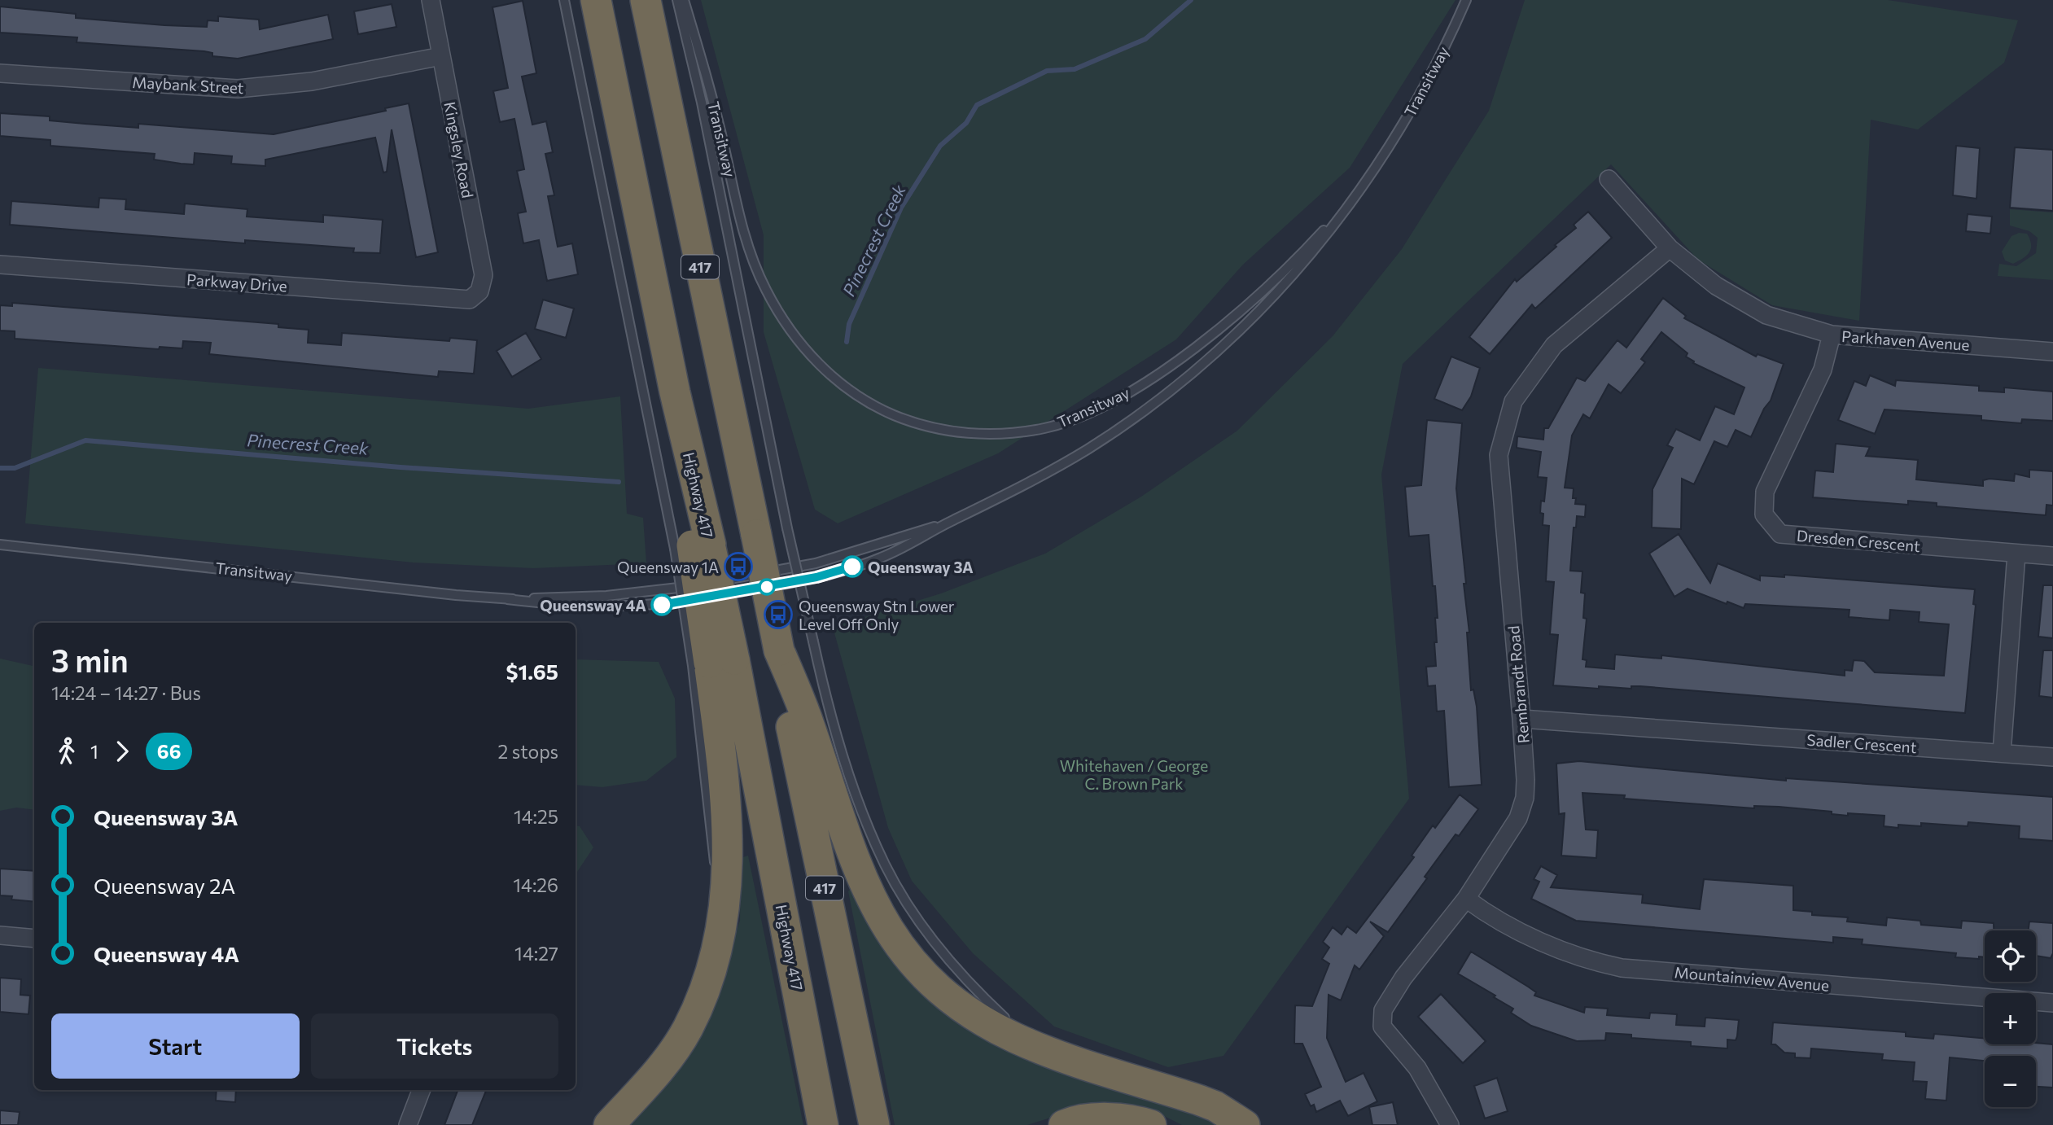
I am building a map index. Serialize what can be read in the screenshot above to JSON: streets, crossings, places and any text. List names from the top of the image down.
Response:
{
  "streets": {
    "highway": ["417", "Highway 417"],
    "street": [
      "Maybank Street",
      "Kingsley Road",
      "Parkway Drive",
      "Parkhaven Avenue",
      "Dresden Crescent",
      "Rembrandt Road",
      "Sadler Crescent",
      "Mountainview Avenue"
    ],
    "lane": ["Transitway"]
  },
  "crossings": [
    ["Maybank Street", "Kingsley Road"],
    ["Kingsley Road", "Parkway Drive"],
    ["Parkhaven Avenue", "Dresden Crescent"],
    ["Parkhaven Avenue", "Rembrandt Road"],
    ["Rembrandt Road", "Sadler Crescent"],
    ["Rembrandt Road", "Mountainview Avenue"]
  ],
  "water": ["Pinecrest Creek"],
  "parks": ["Whitehaven / George C. Brown Park"],
  "places": {
    "bus stop": ["Queensway 1A", "Queensway Stn Lower Level Off Only"],
    "other": ["Queensway 3A", "Queensway 4A"]
  },
  "lines": ["bus line 66"],
  "page": {
    "heading": ["3 min", "14:24 – 14:27 · Bus", "$1.65"],
    "legs": ["1", "66", "2 stops"],
    "list": [
      {
        "name": "Queensway 3A",
        "value": "14:25"
      },
      {
        "name": "Queensway 2A",
        "value": "14:26"
      },
      {
        "name": "Queensway 4A",
        "value": "14:27"
      }
    ],
    "map_buttons": ["+", "−"],
    "buttons": ["Start", "Tickets"]
  }
}
